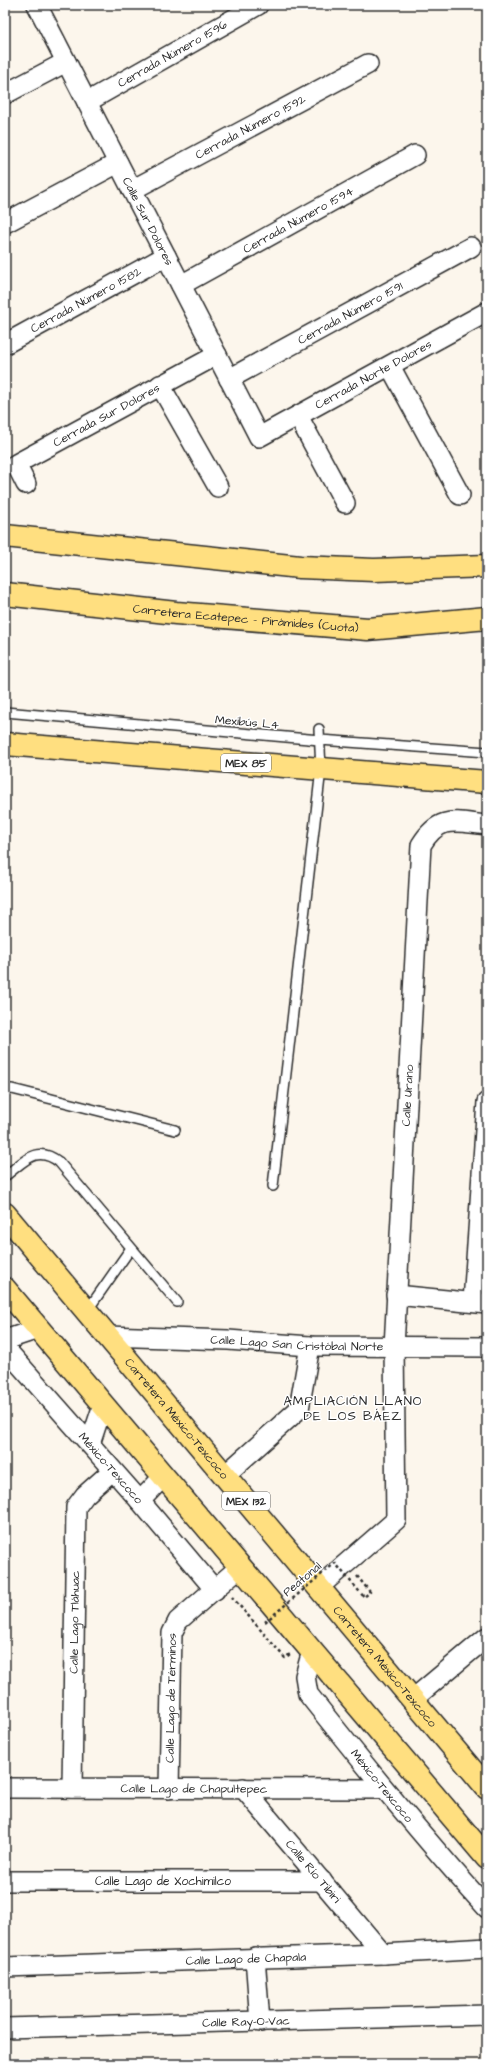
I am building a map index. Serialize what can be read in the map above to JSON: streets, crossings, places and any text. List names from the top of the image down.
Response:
{
  "streets": {
    "main road": [
      "Carretera Ecatepec - Pirámides (Cuota)",
      "MEX 85",
      "Carretera México-Texcoco",
      "MEX 132"
    ],
    "street": [
      "Cerrada Número 1596",
      "Cerrada Número 1592",
      "Cerrada Número 1594",
      "Calle Sur Dolores",
      "Cerrada Número 1582",
      "Cerrada Número 1591",
      "Cerrada Norte Dolores",
      "Cerrada Sur Dolores",
      "Calle Urano",
      "Calle Lago San Cristóbal Norte",
      "México-Texcoco",
      "Calle Lago Tláhuac",
      "Calle Lago de Términos",
      "Calle Lago de Chapultepec",
      "Calle Río Tibiri",
      "Calle Lago de Xochimilco",
      "Calle Lago de Chapala",
      "Calle Ray-O-Vac"
    ],
    "lane": ["Mexibús L4"],
    "path": ["Peatonal"]
  },
  "crossings": [
    ["Cerrada Número 1596", "Calle Sur Dolores"],
    ["Cerrada Número 1592", "Calle Sur Dolores"],
    ["Cerrada Número 1594", "Calle Sur Dolores"],
    ["Calle Sur Dolores", "Cerrada Número 1582"],
    ["Calle Sur Dolores", "Cerrada Número 1591"],
    ["Calle Sur Dolores", "Cerrada Norte Dolores"],
    ["Calle Sur Dolores", "Cerrada Sur Dolores"],
    ["Calle Urano", "Calle Lago San Cristóbal Norte"],
    ["Calle Urano", "Carretera México-Texcoco"],
    ["Calle Lago San Cristóbal Norte", "Carretera México-Texcoco"],
    ["México-Texcoco", "Calle Lago Tláhuac"],
    ["México-Texcoco", "Calle Lago de Términos"],
    ["México-Texcoco", "Calle Lago de Chapultepec"],
    ["Calle Lago Tláhuac", "Calle Lago de Chapultepec"],
    ["Calle Lago de Términos", "Calle Lago de Chapultepec"],
    ["Calle Lago de Chapultepec", "Calle Río Tibiri"],
    ["Calle Río Tibiri", "Calle Lago de Xochimilco"],
    ["Calle Río Tibiri", "Calle Lago de Chapala"]
  ],
  "districts": ["AMPLIACIÓN LLANO DE LOS BÁEZ"]
}
